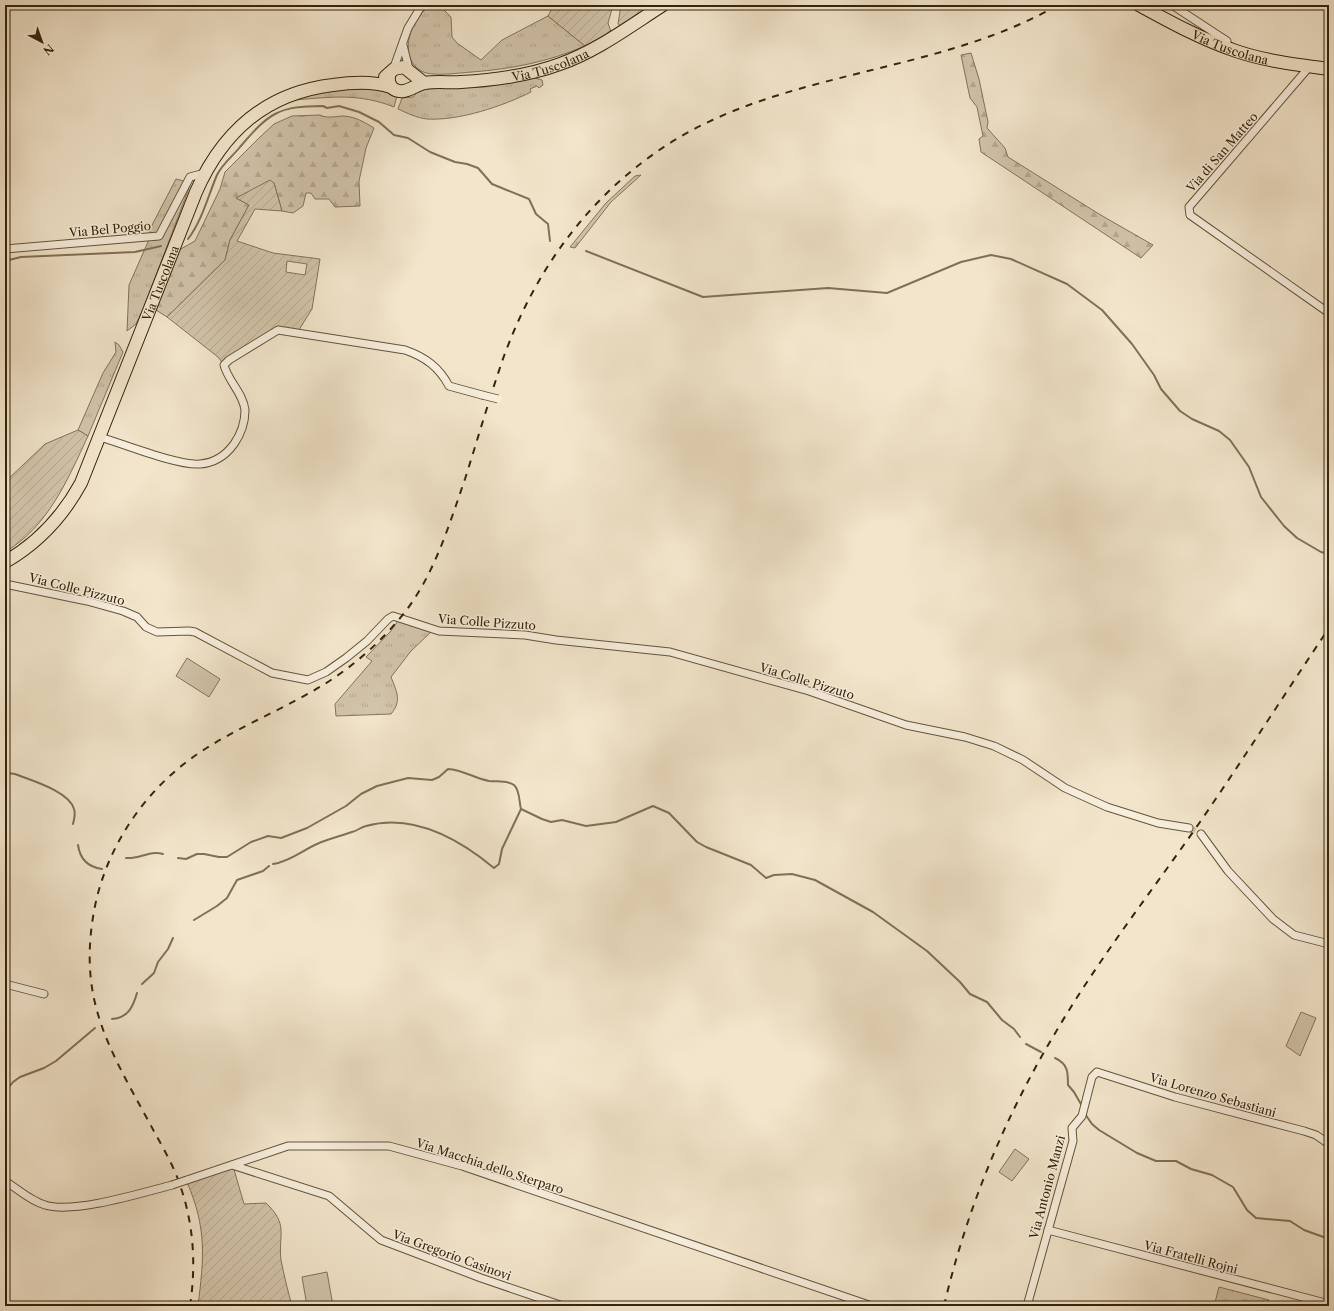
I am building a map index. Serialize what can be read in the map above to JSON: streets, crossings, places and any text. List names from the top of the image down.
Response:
{
  "streets": {
    "main road": ["Via Tuscolana"],
    "street": [
      "Via di San Matteo",
      "Via Bel Poggio",
      "Via Colle Pizzuto",
      "Via Lorenzo Sebastiani",
      "Via Macchia dello Sterparo",
      "Via Antonio Manzi",
      "Via Gregorio Casinovi",
      "Via Fratelli Rojni"
    ]
  },
  "crossings": [
    ["Via Tuscolana", "Via di San Matteo"],
    ["Via Tuscolana", "Via Bel Poggio"],
    ["Via Lorenzo Sebastiani", "Via Antonio Manzi"],
    ["Via Macchia dello Sterparo", "Via Gregorio Casinovi"],
    ["Via Antonio Manzi", "Via Fratelli Rojni"]
  ],
  "north": "bottom right"
}
